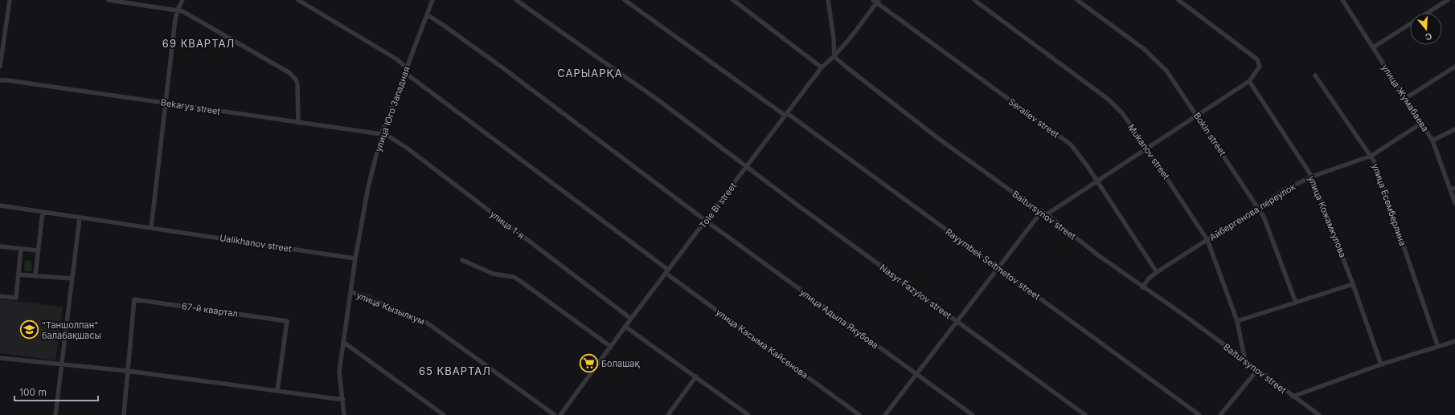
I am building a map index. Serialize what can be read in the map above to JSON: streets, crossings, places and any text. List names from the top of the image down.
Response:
{
  "streets": {
    "street": [
      "улица Жумабаева",
      "Bekarys street",
      "улица Юго Западная",
      "Seraliev street",
      "Bokin street",
      "Mukanov street",
      "улица Есемберлина",
      "Tole Bi street",
      "Айбергенова переулок",
      "Baitursynov street",
      "улица Кожамкулова",
      "улица 1-я",
      "Ualikhanov street",
      "Rayymbek Seitmetov street",
      "Nasyr Fazylov street",
      "улица Кызылкум",
      "67-й квартал",
      "улица Адыла Якубова",
      "улица Касыма Кайсенова"
    ]
  },
  "crossings": [
    ["улица Жумабаева", "Айбергенова переулок"],
    ["Bekarys street", "улица Юго Западная"],
    ["Bekarys street", "улица 1-я"],
    ["улица Юго Западная", "улица 1-я"],
    ["улица Юго Западная", "Ualikhanov street"],
    ["улица Юго Западная", "улица Адыла Якубова"],
    ["улица Юго Западная", "улица Касыма Кайсенова"],
    ["Seraliev street", "Tole Bi street"],
    ["Seraliev street", "Айбергенова переулок"],
    ["Bokin street", "Айбергенова переулок"],
    ["Mukanov street", "Айбергенова переулок"],
    ["Mukanov street", "Baitursynov street"],
    ["улица Есемберлина", "Айбергенова переулок"],
    ["Tole Bi street", "Baitursynov street"],
    ["Tole Bi street", "улица 1-я"],
    ["Tole Bi street", "Rayymbek Seitmetov street"],
    ["Tole Bi street", "Nasyr Fazylov street"],
    ["Tole Bi street", "улица Адыла Якубова"],
    ["Tole Bi street", "улица Касыма Кайсенова"],
    ["Айбергенова переулок", "Baitursynov street"],
    ["Айбергенова переулок", "улица Кожамкулова"]
  ],
  "districts": ["69 КВАРТАЛ", "САРЫАРҚА", "65 КВАРТАЛ"],
  "places": {
    "school or university": ["\"Таншолпан\" балабақшасы"],
    "supermarket": ["Болашақ"]
  },
  "scale_bar": "100 m",
  "north": "bottom"
}
